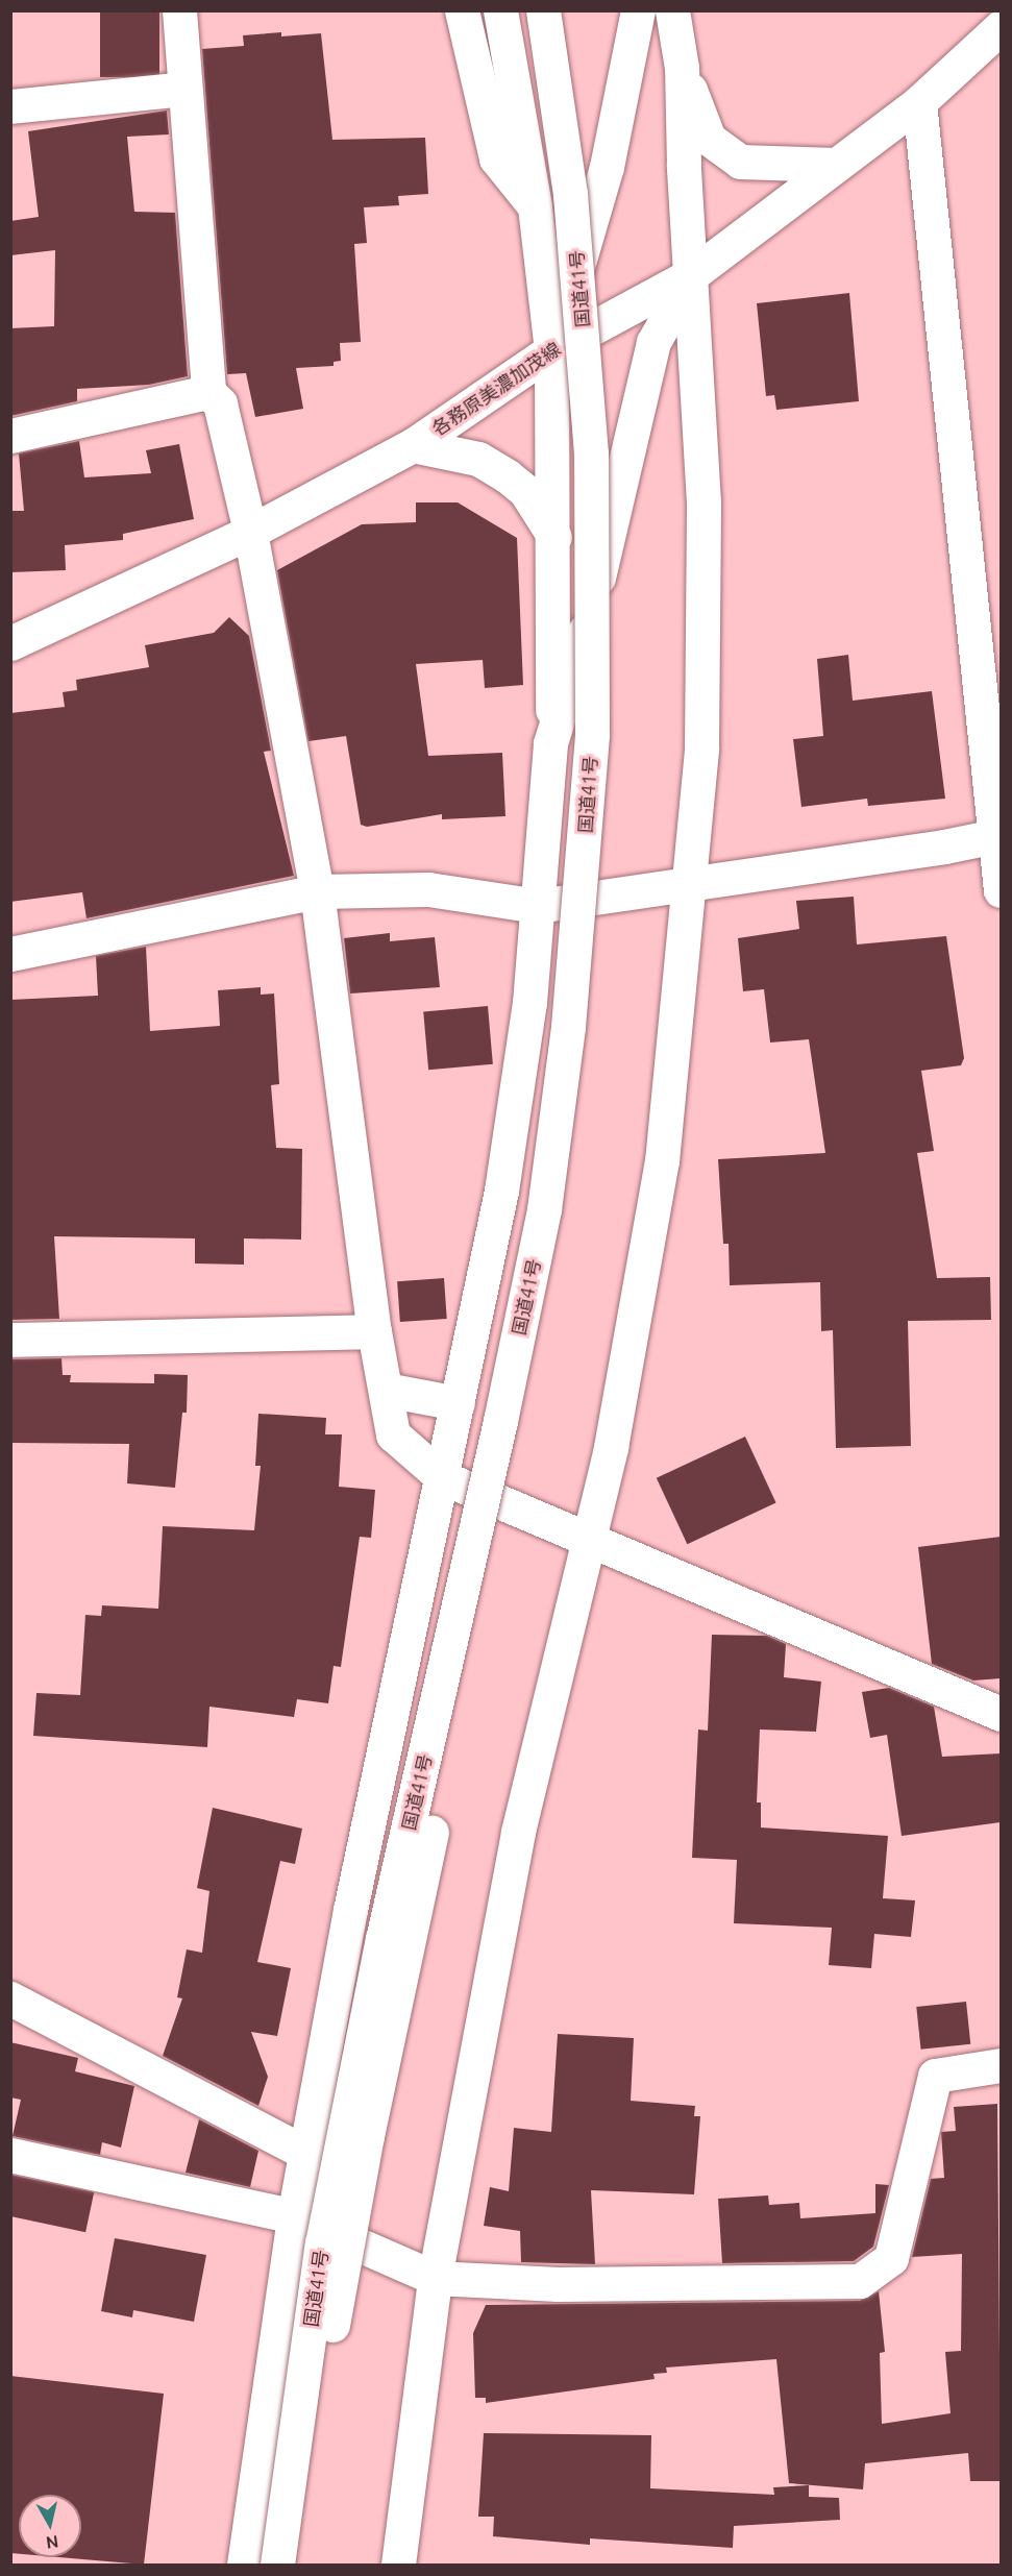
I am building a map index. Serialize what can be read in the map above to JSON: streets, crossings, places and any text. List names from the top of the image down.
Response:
{
  "streets": {
    "main road": ["国道41号", "各務原美濃加茂線"]
  },
  "north": "bottom"
}
